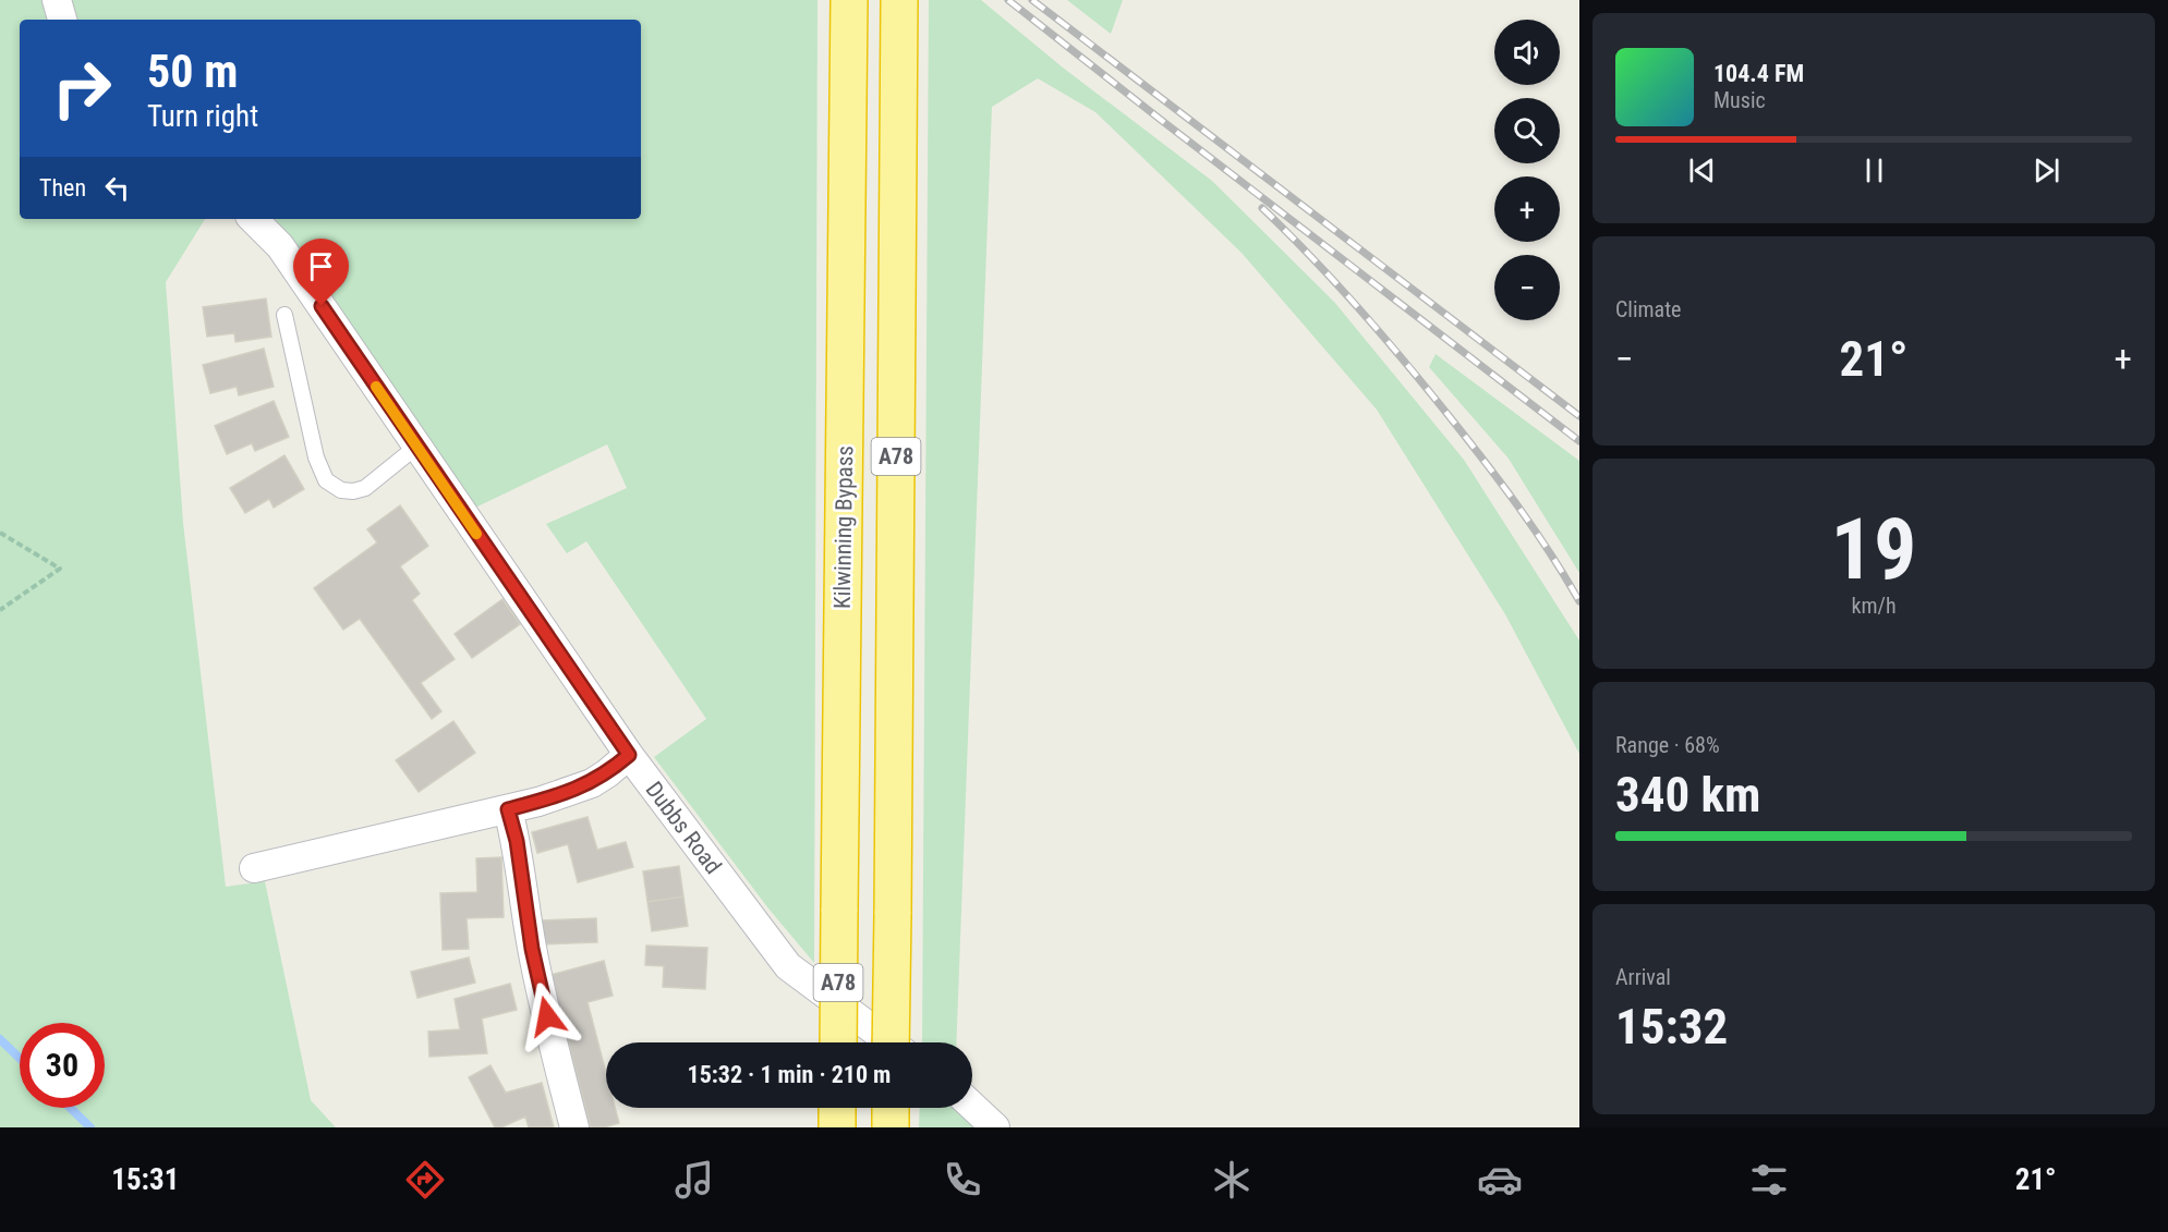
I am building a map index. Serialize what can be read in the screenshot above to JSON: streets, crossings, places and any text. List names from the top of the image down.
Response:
{
  "streets": {
    "highway": ["A78", "Kilwinning Bypass"],
    "street": ["Dubbs Road"]
  },
  "page": {
    "map_buttons": ["+", "−"],
    "turn": ["50 m", "Turn right"],
    "song": ["104.4 FM", "Music"],
    "then": "Then",
    "tile": [
      "Climate",
      ["19", "km/h"],
      ["Range · 68%", "340 km"],
      ["Arrival", "15:32"]
    ],
    "heat": ["−", "21°", "+"],
    "limit": "30",
    "trip": "15:32 · 1 min · 210 m",
    "tabs": ["15:31", "21°"]
  }
}
